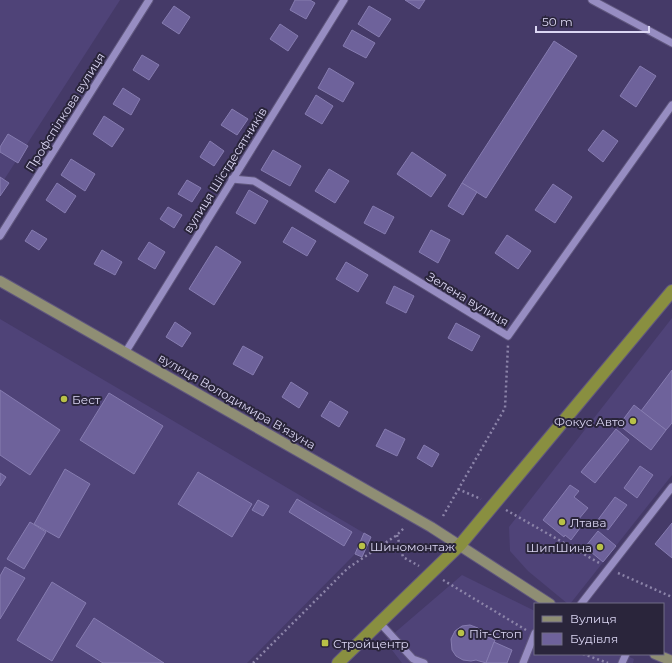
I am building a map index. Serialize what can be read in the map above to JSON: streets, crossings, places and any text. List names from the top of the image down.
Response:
{
  "streets": {
    "main road": ["вулиця Володимира В'язуна"],
    "street": ["Профспілкова вулиця", "вулиця Шістдесятників", "Зелена вулиця"]
  },
  "crossings": [
    ["вулиця Шістдесятників", "Зелена вулиця"],
    ["вулиця Шістдесятників", "вулиця Володимира В'язуна"]
  ],
  "places": {
    "other": [
      "Бест",
      "Фокус Авто",
      "Лтава",
      "Шиномонтаж",
      "ШипШина",
      "Піт-Стоп"
    ],
    "transit": ["Стройцентр"]
  },
  "legend": ["Вулиця", "Будівля"],
  "scale_bar": "50 m"
}
